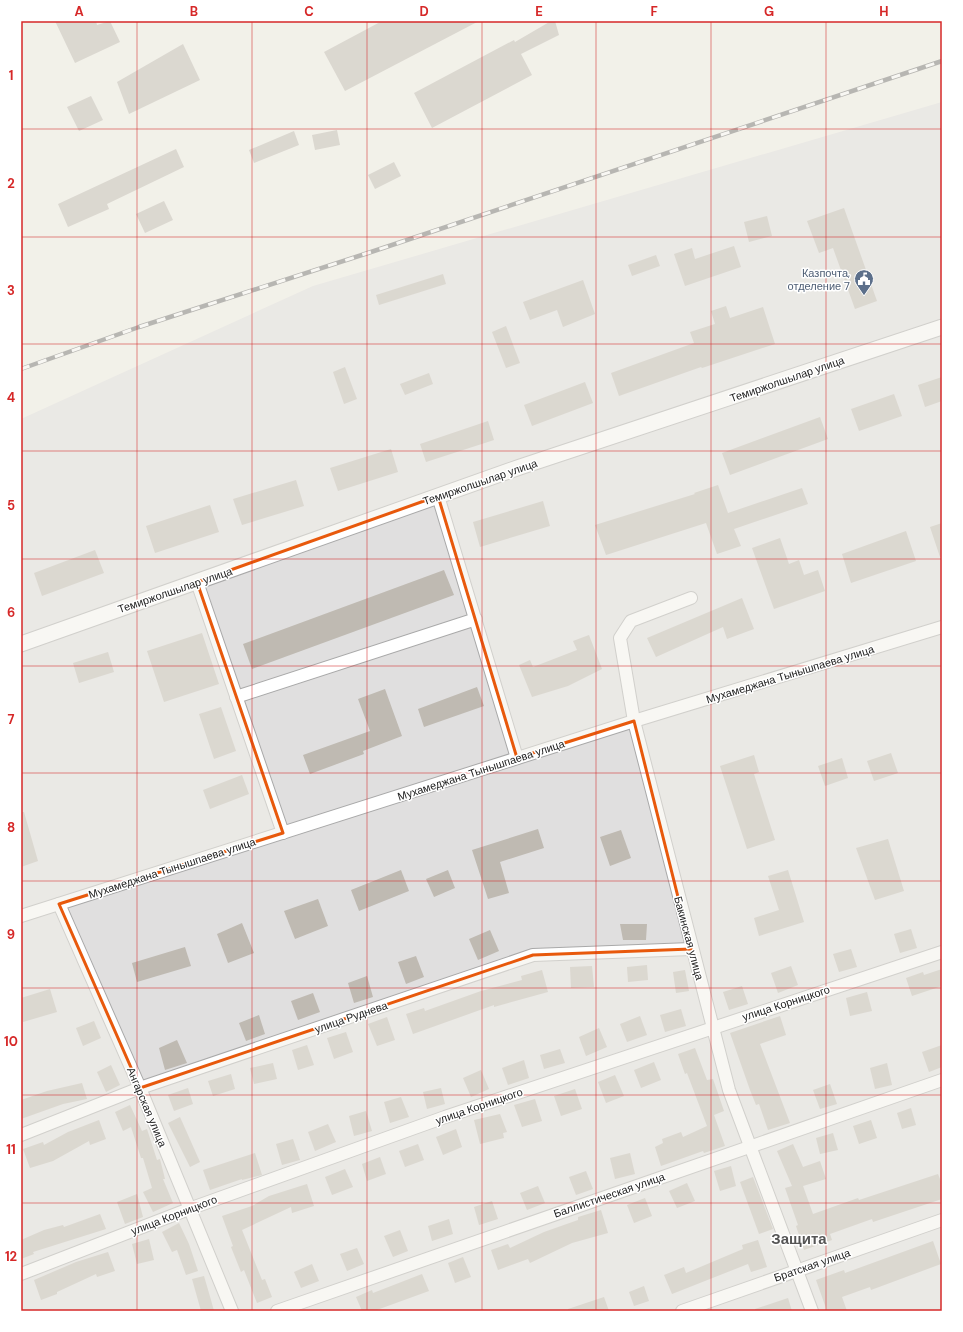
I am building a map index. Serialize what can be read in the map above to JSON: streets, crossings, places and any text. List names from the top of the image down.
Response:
{
  "streets": {
    "street": [
      "Темиржолшылар улица",
      "Мухамеджана Тынышпаева улица",
      "Бакинская улица",
      "улица Корницкого",
      "улица Руднева",
      "Ангарская улица",
      "Баллистическая улица",
      "Братская улица"
    ]
  },
  "crossings": [
    ["Мухамеджана Тынышпаева улица", "Бакинская улица"],
    ["Мухамеджана Тынышпаева улица", "Ангарская улица"],
    ["Бакинская улица", "улица Корницкого"],
    ["Бакинская улица", "улица Руднева"],
    ["Бакинская улица", "Баллистическая улица"],
    ["Бакинская улица", "Братская улица"],
    ["улица Корницкого", "Ангарская улица"],
    ["улица Руднева", "Ангарская улица"]
  ],
  "districts": ["Защита"],
  "places": {
    "public building": ["Казпочта, отделение 7"]
  },
  "grid": {
    "columns": [
      "A",
      "B",
      "C",
      "D",
      "E",
      "F",
      "G",
      "H"
    ],
    "rows": [
      "1",
      "2",
      "3",
      "4",
      "5",
      "6",
      "7",
      "8",
      "9",
      "10",
      "11",
      "12"
    ]
  }
}
